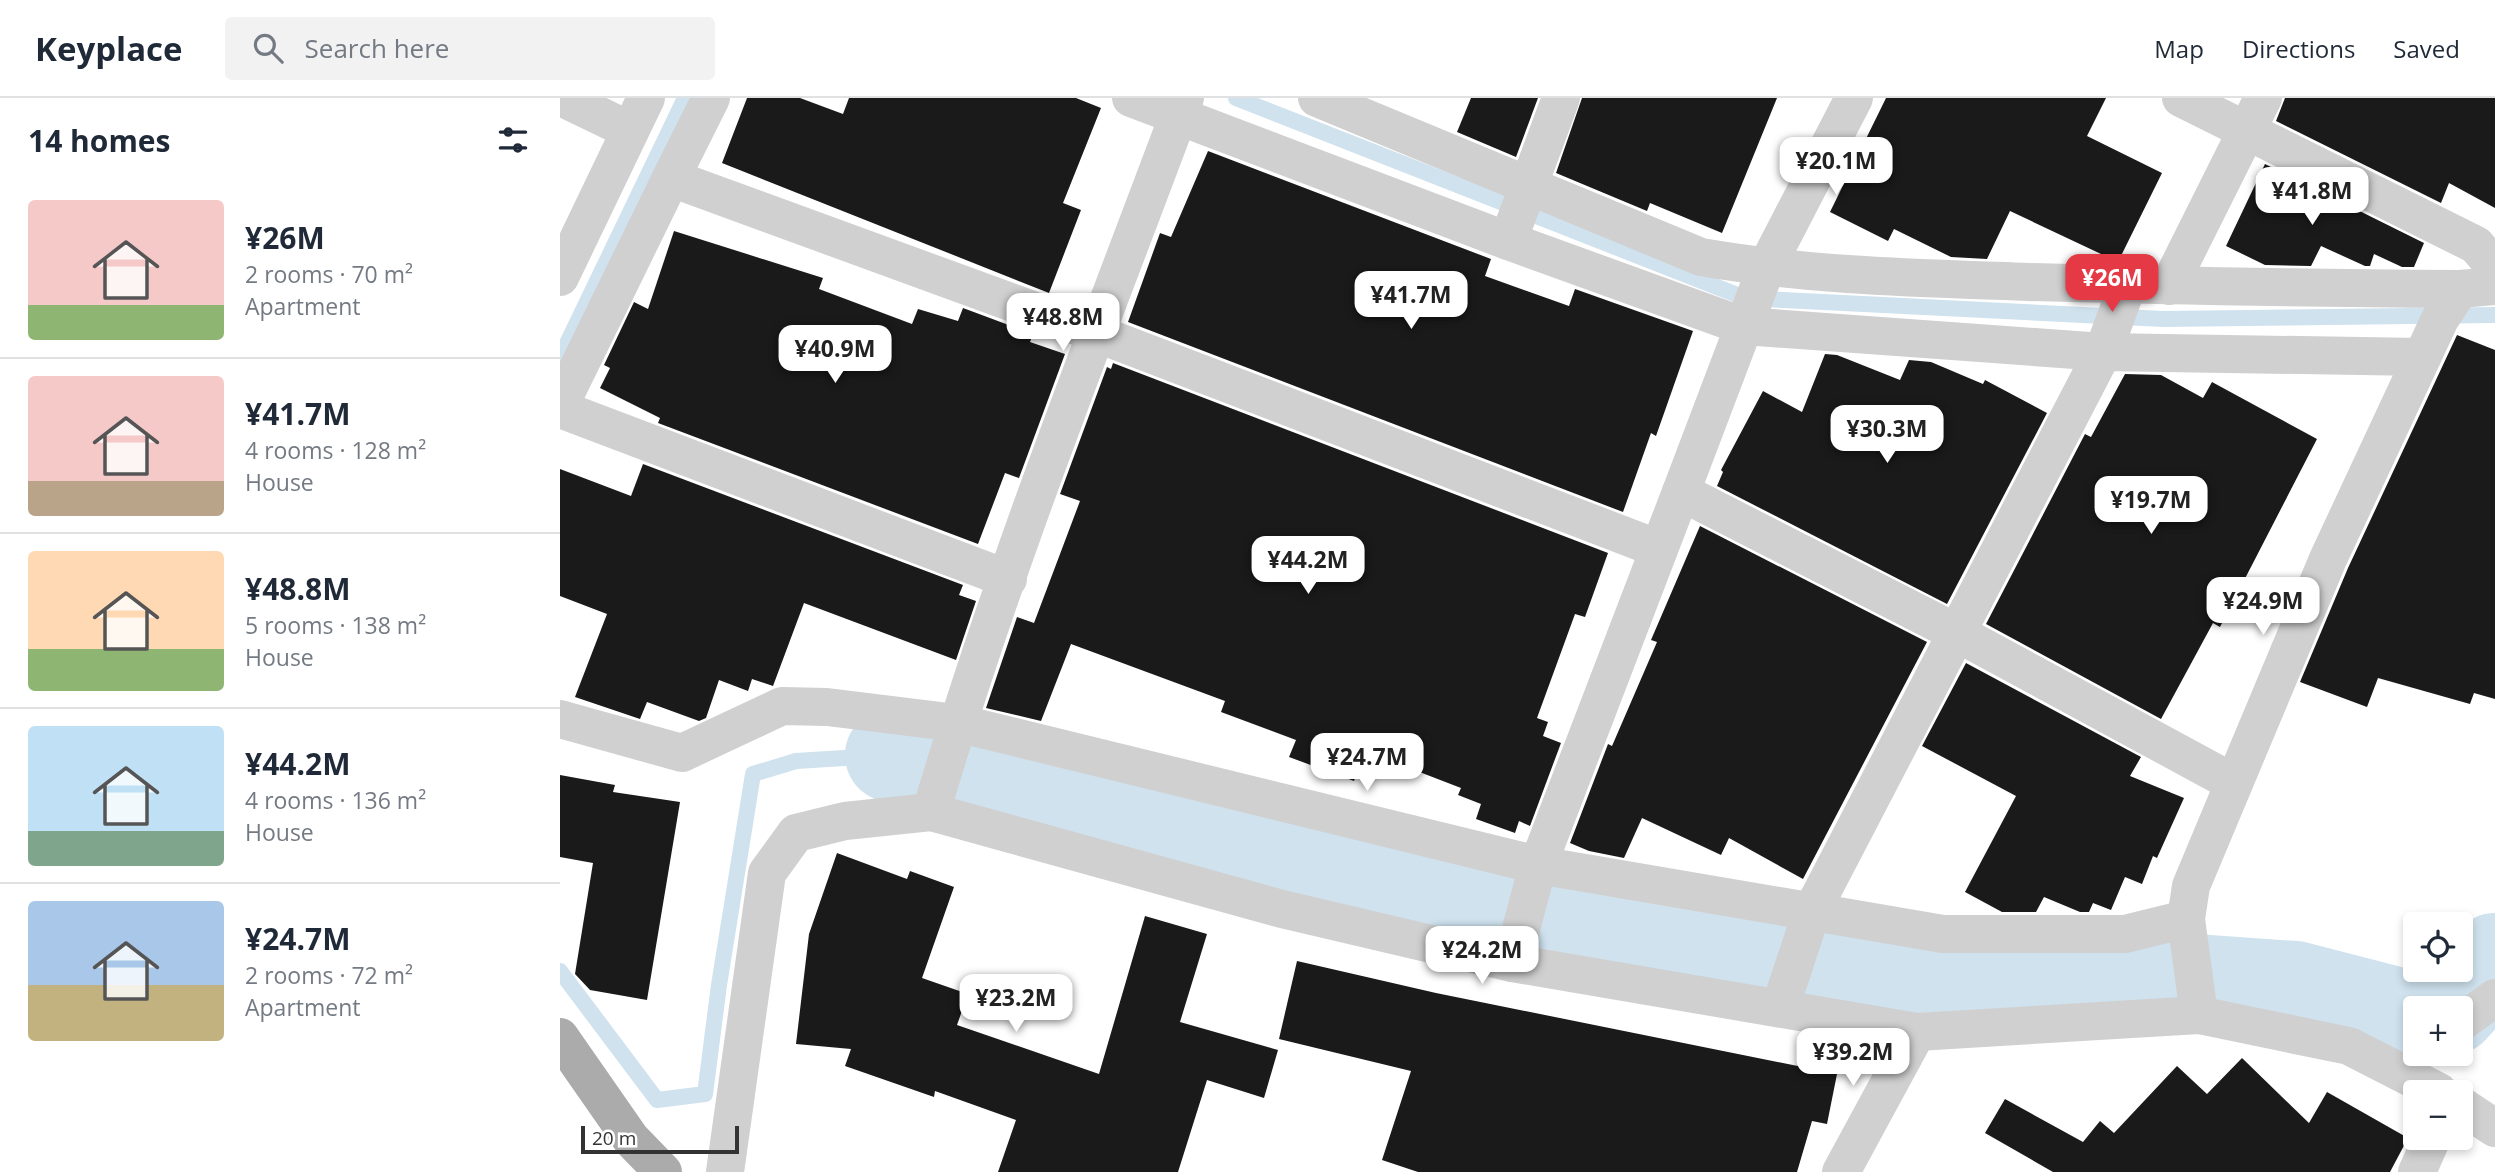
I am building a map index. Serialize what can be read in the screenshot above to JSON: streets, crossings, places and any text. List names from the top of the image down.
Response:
{
  "scale_bar": "20 m",
  "page": {
    "header": "Keyplace",
    "search": "Search here",
    "nav": ["Map", "Directions", "Saved"],
    "heading": "14 homes",
    "price": [
      "¥20.1M",
      "¥41.8M",
      "¥26M",
      "¥41.7M",
      "¥48.8M",
      "¥40.9M",
      "¥30.3M",
      "¥19.7M",
      "¥44.2M",
      "¥24.9M",
      "¥24.7M",
      "¥24.2M",
      "¥23.2M",
      "¥39.2M"
    ],
    "list": [
      {
        "name": "¥26M",
        "note": "2 rooms · 70 m² · Apartment"
      },
      {
        "name": "¥41.7M",
        "note": "4 rooms · 128 m² · House"
      },
      {
        "name": "¥48.8M",
        "note": "5 rooms · 138 m² · House"
      },
      {
        "name": "¥44.2M",
        "note": "4 rooms · 136 m² · House"
      },
      {
        "name": "¥24.7M",
        "note": "2 rooms · 72 m² · Apartment"
      }
    ],
    "map_buttons": ["+", "−"],
    "scale": "20 m"
  }
}
